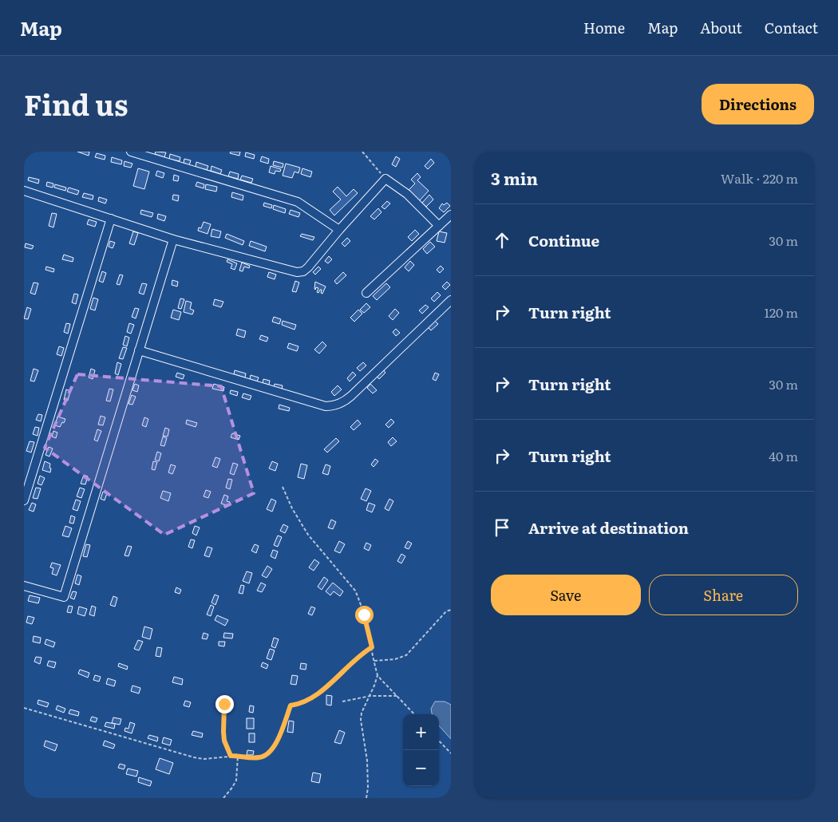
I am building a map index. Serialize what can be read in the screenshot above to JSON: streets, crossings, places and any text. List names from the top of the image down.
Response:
{
  "page": {
    "header": "Map",
    "nav": [
      "Home",
      "Map",
      "About",
      "Contact"
    ],
    "title": "Find us",
    "buttons": [
      "Directions",
      ["Save", "Share"]
    ],
    "heading": ["3 min", "Walk · 220 m"],
    "list": [
      ["Continue", "30 m"],
      ["Turn right", "120 m"],
      ["Turn right", "30 m"],
      ["Turn right", "40 m"],
      "Arrive at destination"
    ],
    "map_buttons": ["+", "−"]
  }
}
